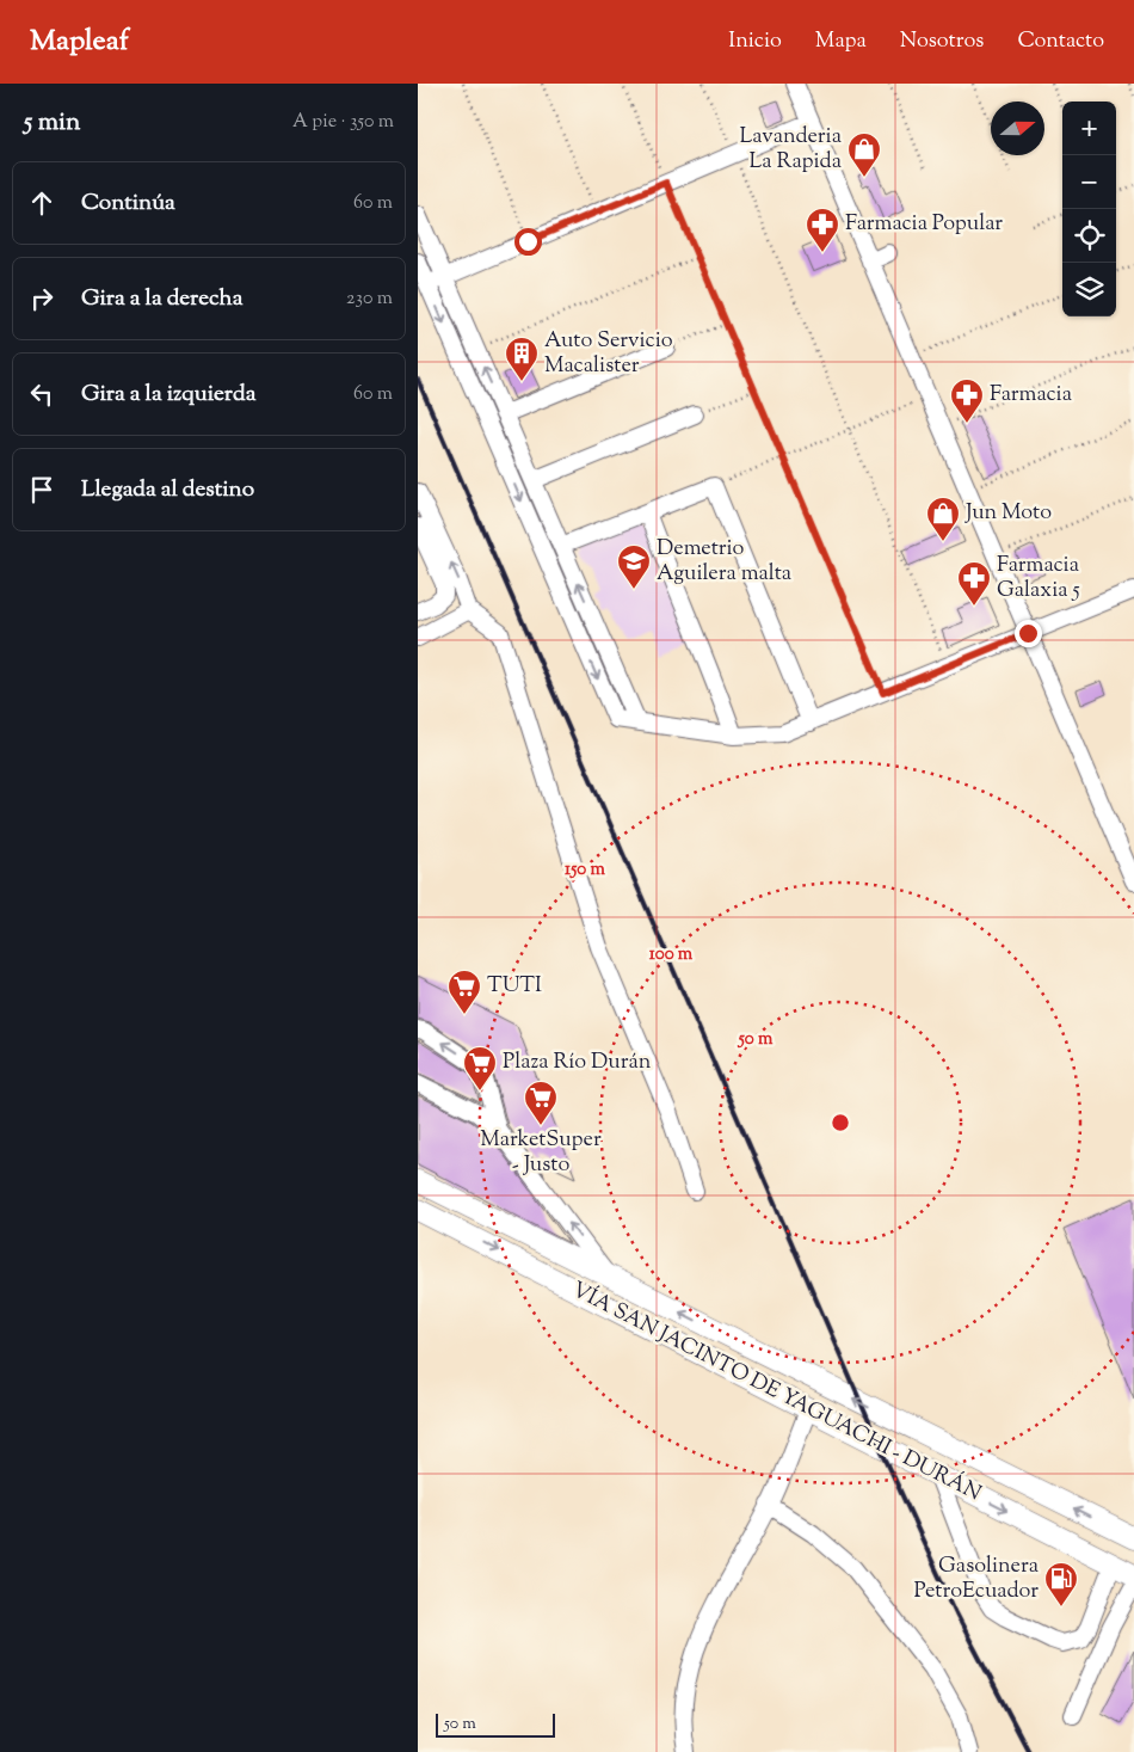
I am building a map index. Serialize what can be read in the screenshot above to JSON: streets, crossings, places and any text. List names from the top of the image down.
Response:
{
  "streets": {
    "main road": ["VÍA SAN JACINTO DE YAGUACHI - DURÁN"]
  },
  "places": {
    "shop": ["Lavanderia La Rapida", "Jun Moto"],
    "pharmacy": ["Farmacia Popular", "Farmacia", "Farmacia Galaxia 5"],
    "building": ["Auto Servicio Macalister"],
    "school or university": ["Demetrio Aguilera malta"],
    "supermarket": ["TUTI", "Plaza Río Durán", "MarketSuper - Justo"],
    "fuel station": ["Gasolinera PetroEcuador"]
  },
  "scale_bar": "50 m",
  "north": "right",
  "page": {
    "header": "Mapleaf",
    "nav": [
      "Inicio",
      "Mapa",
      "Nosotros",
      "Contacto"
    ],
    "heading": ["5 min", "A pie · 350 m"],
    "map_buttons": ["+", "−"],
    "list": [
      ["Continúa", "60 m"],
      ["Gira a la derecha", "230 m"],
      ["Gira a la izquierda", "60 m"],
      "Llegada al destino"
    ],
    "scale": "50 m"
  },
  "rings": ["150 m", "100 m", "50 m"]
}
